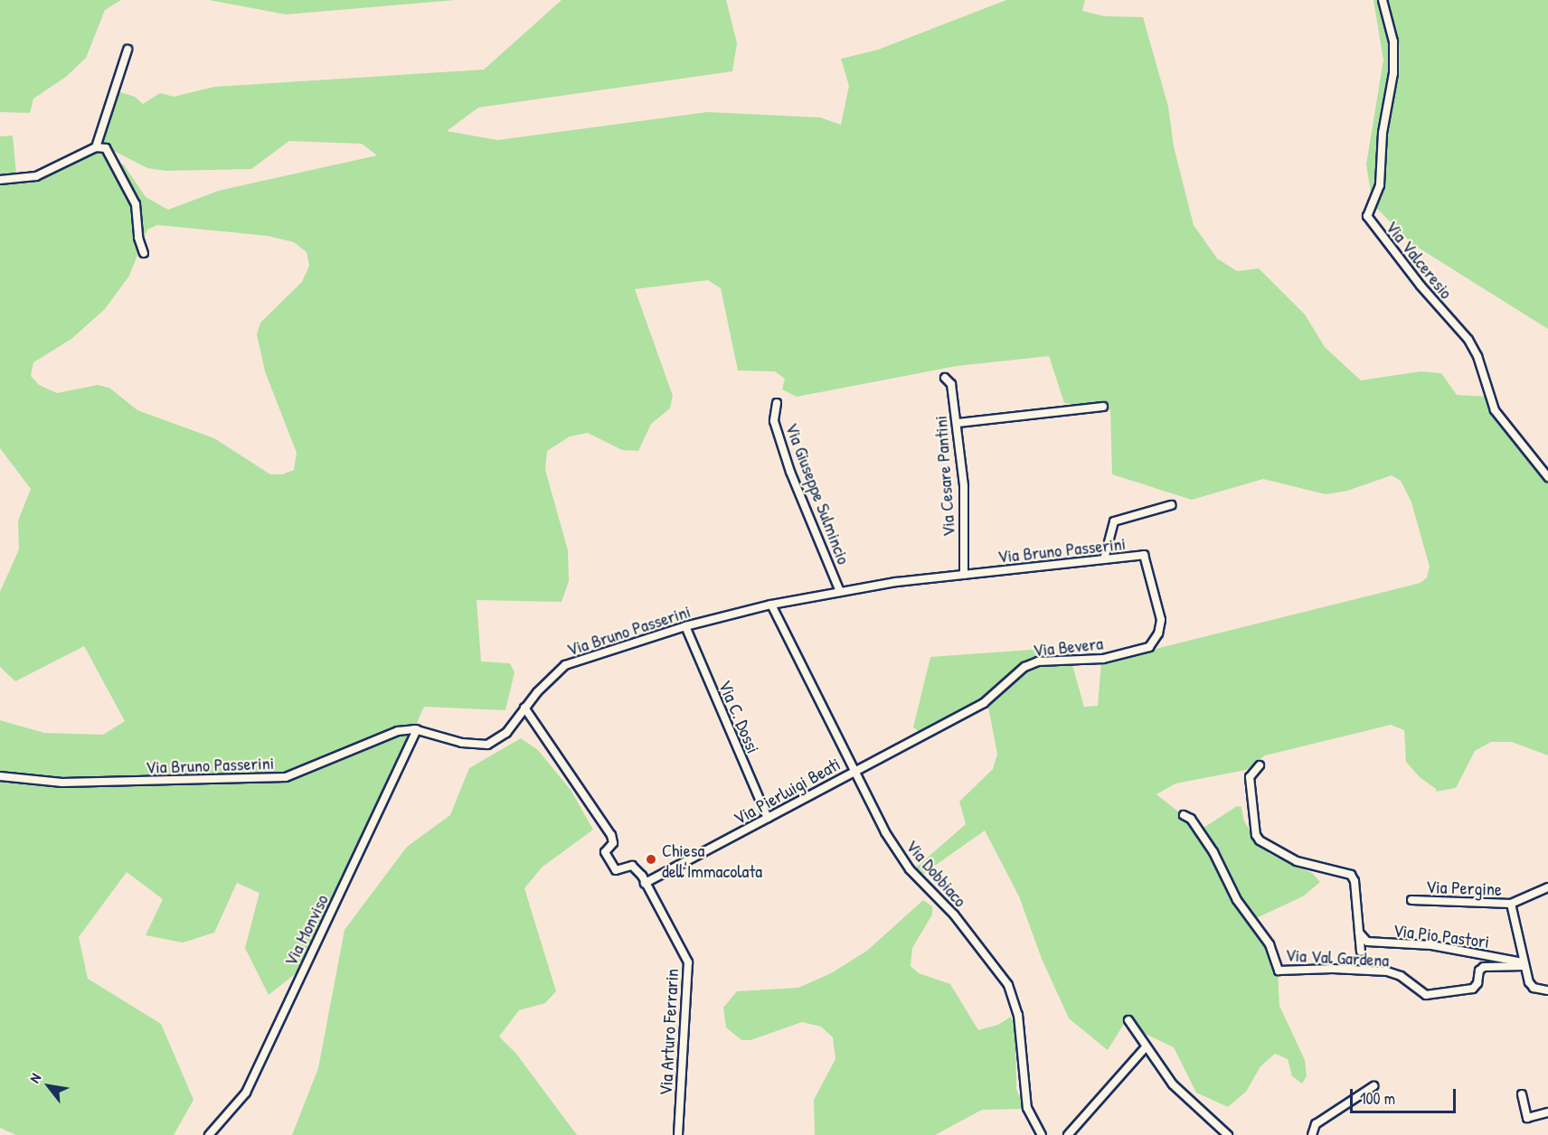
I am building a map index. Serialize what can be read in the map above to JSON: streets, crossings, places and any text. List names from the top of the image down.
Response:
{
  "streets": {
    "street": [
      "Via Valceresio",
      "Via Cesare Pantini",
      "Via Giuseppe Sulmincio",
      "Via Bruno Passerini",
      "Via Bevera",
      "Via C. Dossi",
      "Via Pierluigi Beati",
      "Via Dobbiaco",
      "Via Pergine",
      "Via Monviso",
      "Via Pio Pastori",
      "Via Val Gardena",
      "Via Arturo Ferrarin"
    ]
  },
  "crossings": [
    ["Via Cesare Pantini", "Via Bruno Passerini"],
    ["Via Giuseppe Sulmincio", "Via Bruno Passerini"],
    ["Via Bruno Passerini", "Via Bevera"],
    ["Via Bruno Passerini", "Via C. Dossi"],
    ["Via Bruno Passerini", "Via Dobbiaco"],
    ["Via Bruno Passerini", "Via Monviso"],
    ["Via Bruno Passerini", "Via Arturo Ferrarin"],
    ["Via Bevera", "Via Pierluigi Beati"],
    ["Via Bevera", "Via Dobbiaco"],
    ["Via C. Dossi", "Via Pierluigi Beati"],
    ["Via Pierluigi Beati", "Via Dobbiaco"],
    ["Via Pierluigi Beati", "Via Arturo Ferrarin"],
    ["Via Pergine", "Via Pio Pastori"],
    ["Via Pergine", "Via Val Gardena"],
    ["Via Pio Pastori", "Via Val Gardena"]
  ],
  "places": ["Chiesa dell'Immacolata"],
  "scale_bar": "100 m",
  "north": "top left"
}
